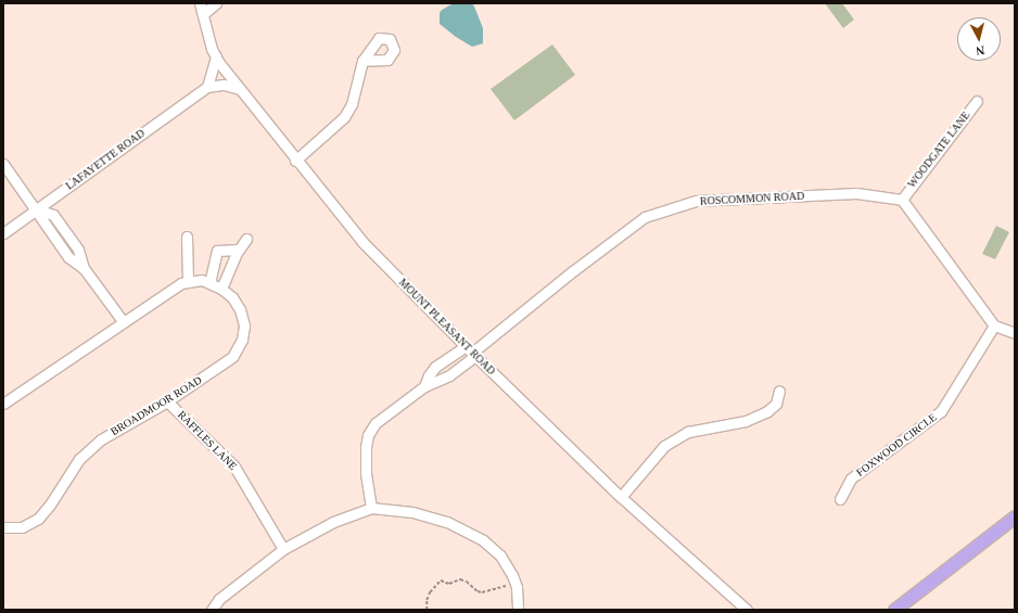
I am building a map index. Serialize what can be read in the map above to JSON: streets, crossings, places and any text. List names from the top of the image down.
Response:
{
  "streets": {
    "street": [
      "WOODGATE LANE",
      "LAFAYETTE ROAD",
      "ROSCOMMON ROAD",
      "MOUNT PLEASANT ROAD",
      "BROADMOOR ROAD",
      "RAFFLES LANE",
      "FOXWOOD CIRCLE"
    ]
  },
  "crossings": [
    ["WOODGATE LANE", "ROSCOMMON ROAD"],
    ["ROSCOMMON ROAD", "MOUNT PLEASANT ROAD"],
    ["BROADMOOR ROAD", "RAFFLES LANE"]
  ],
  "north": "bottom"
}
